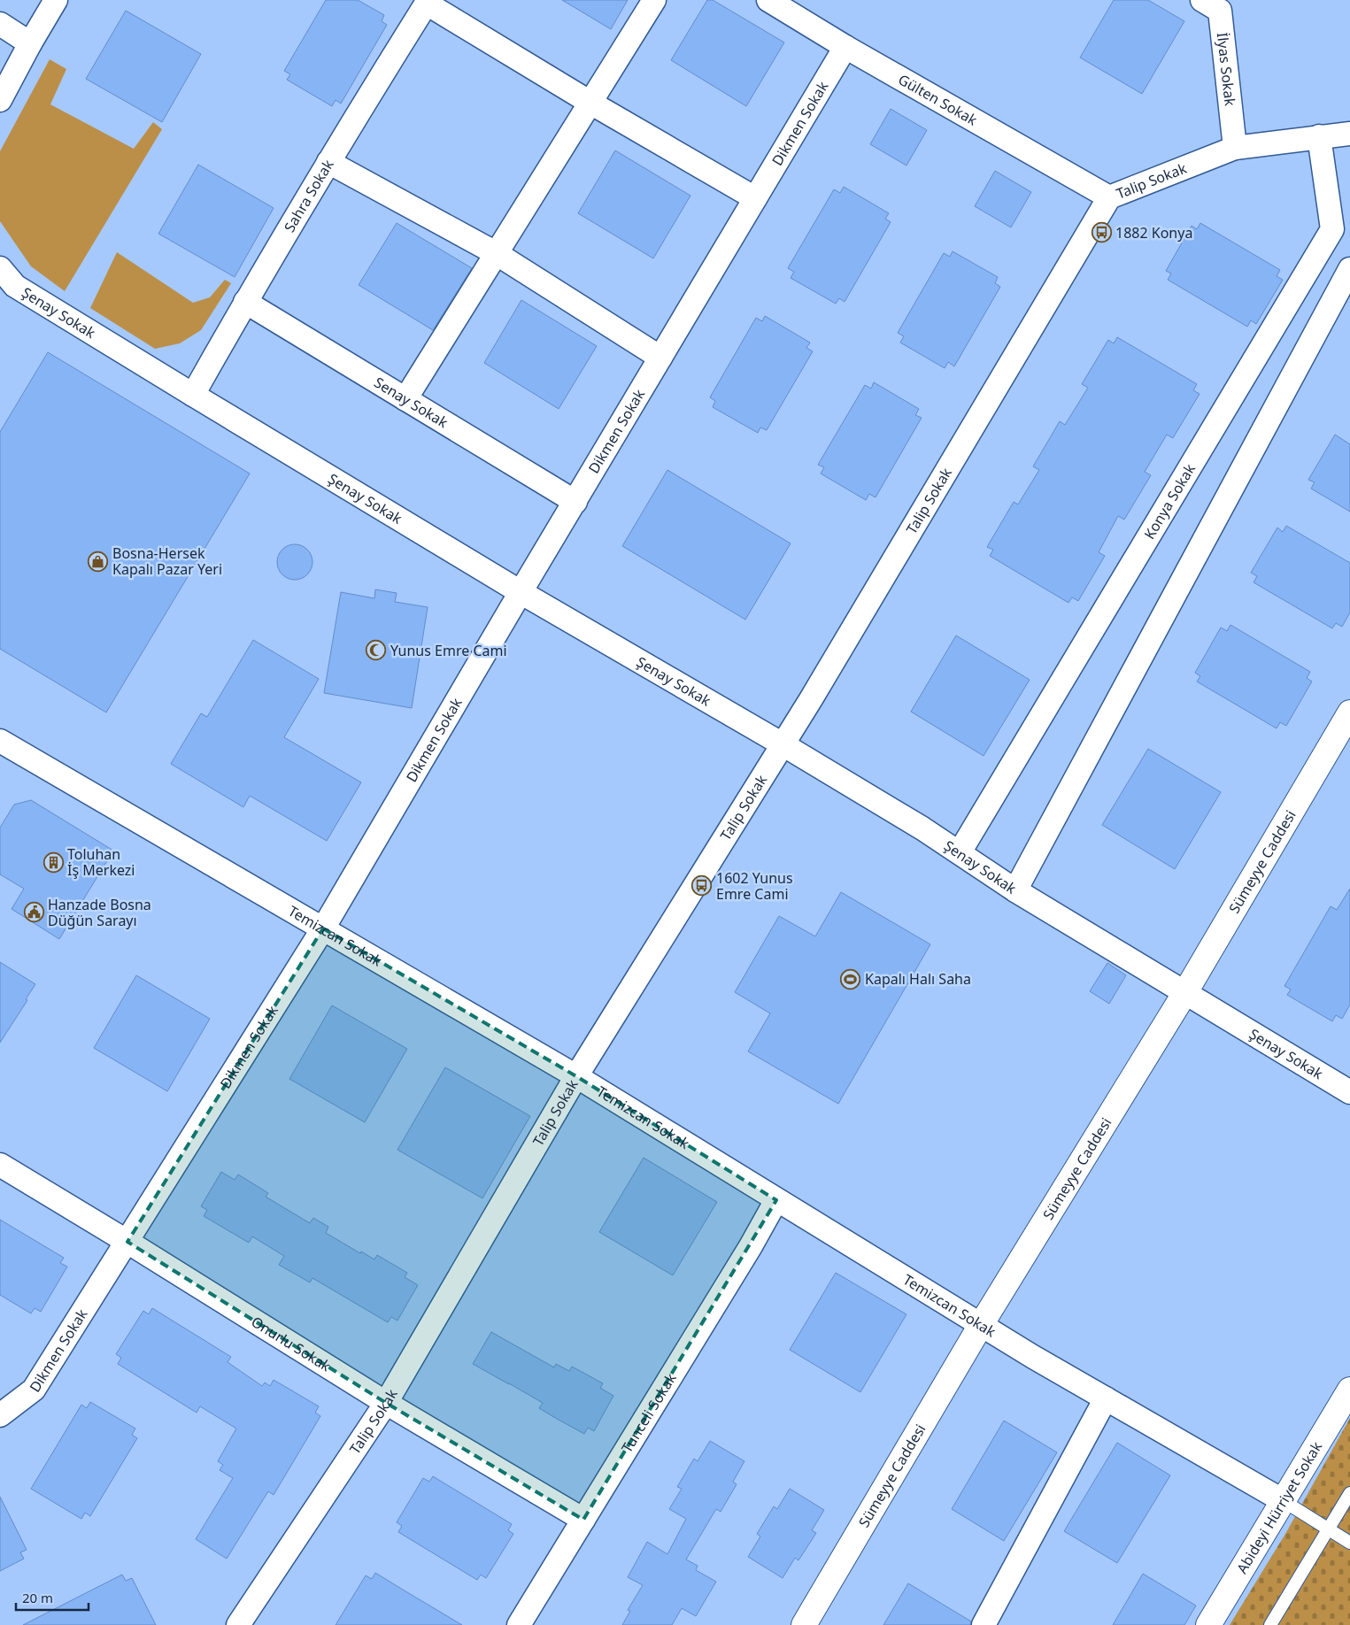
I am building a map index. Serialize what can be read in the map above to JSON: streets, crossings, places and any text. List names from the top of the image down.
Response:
{
  "streets": {
    "street": [
      "İlyas Sokak",
      "Gülten Sokak",
      "Dikmen Sokak",
      "Talip Sokak",
      "Sahra Sokak",
      "Şenay Sokak",
      "Senay Sokak",
      "Konya Sokak",
      "Sümeyye Caddesi",
      "Temizcan Sokak",
      "Onurlu Sokak",
      "Tunceli Sokak",
      "Abideyi Hürriyet Sokak"
    ]
  },
  "crossings": [
    ["İlyas Sokak", "Talip Sokak"],
    ["Gülten Sokak", "Dikmen Sokak"],
    ["Gülten Sokak", "Talip Sokak"],
    ["Dikmen Sokak", "Şenay Sokak"],
    ["Dikmen Sokak", "Senay Sokak"],
    ["Dikmen Sokak", "Temizcan Sokak"],
    ["Dikmen Sokak", "Onurlu Sokak"],
    ["Talip Sokak", "Şenay Sokak"],
    ["Talip Sokak", "Konya Sokak"],
    ["Talip Sokak", "Temizcan Sokak"],
    ["Talip Sokak", "Onurlu Sokak"],
    ["Sahra Sokak", "Şenay Sokak"],
    ["Sahra Sokak", "Senay Sokak"],
    ["Şenay Sokak", "Konya Sokak"],
    ["Şenay Sokak", "Sümeyye Caddesi"],
    ["Sümeyye Caddesi", "Temizcan Sokak"],
    ["Temizcan Sokak", "Tunceli Sokak"],
    ["Temizcan Sokak", "Abideyi Hürriyet Sokak"],
    ["Onurlu Sokak", "Tunceli Sokak"]
  ],
  "places": {
    "bus stop": ["1882 Konya", "1602 Yunus Emre Cami"],
    "shop": ["Bosna-Hersek Kapalı Pazar Yeri"],
    "mosque": ["Yunus Emre Cami"],
    "building": ["Toluhan İş Merkezi"],
    "public building": ["Hanzade Bosna Düğün Sarayı"],
    "sports": ["Kapalı Halı Saha"]
  },
  "scale_bar": "20 m"
}
